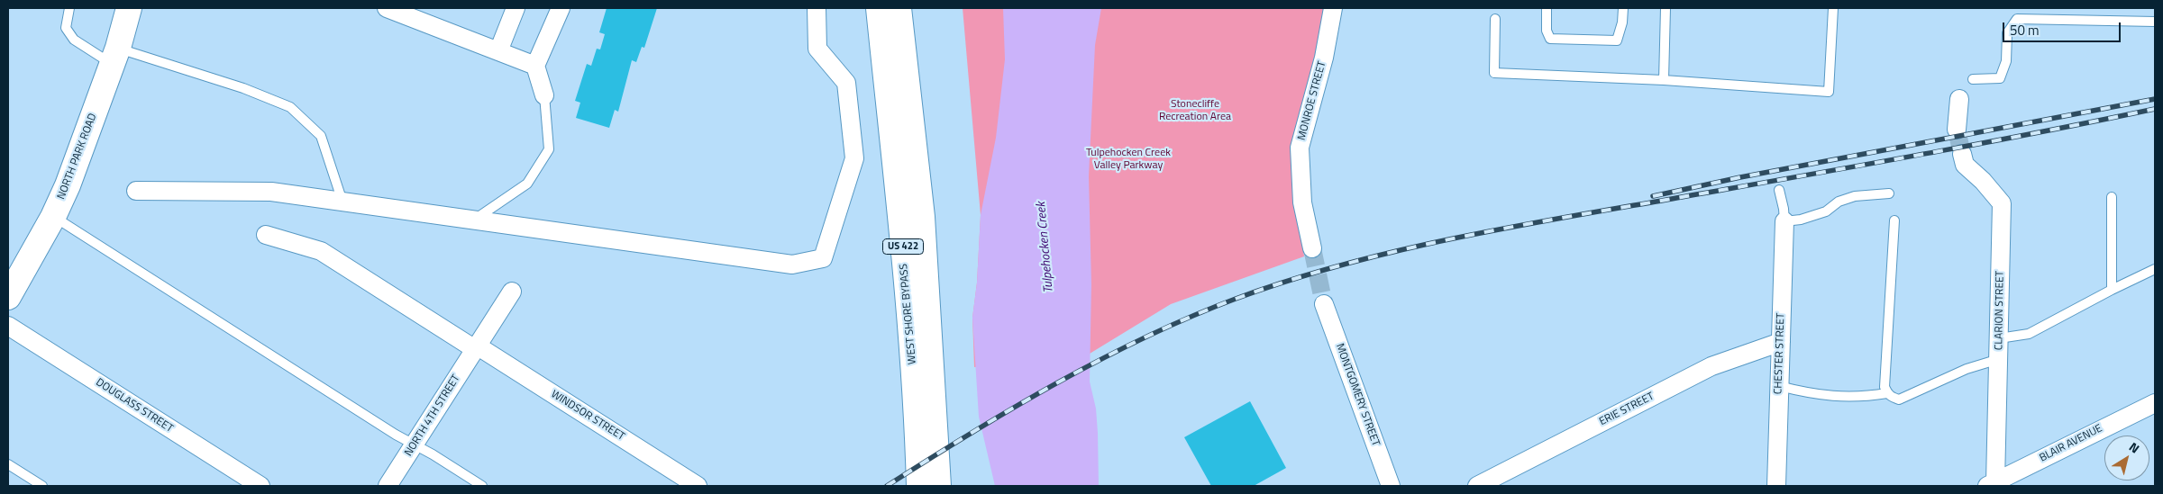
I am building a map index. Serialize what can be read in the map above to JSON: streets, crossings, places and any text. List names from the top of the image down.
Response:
{
  "streets": {
    "main road": ["NORTH PARK ROAD", "US 422", "WEST SHORE BYPASS"],
    "street": [
      "MONROE STREET",
      "CLARION STREET",
      "CHESTER STREET",
      "MONTGOMERY STREET",
      "DOUGLASS STREET",
      "ERIE STREET",
      "NORTH 4TH STREET",
      "WINDSOR STREET",
      "BLAIR AVENUE"
    ]
  },
  "crossings": [
    ["CLARION STREET", "BLAIR AVENUE"],
    ["CHESTER STREET", "ERIE STREET"],
    ["NORTH 4TH STREET", "WINDSOR STREET"]
  ],
  "water": ["Tulpehocken Creek"],
  "parks": ["Stonecliffe Recreation Area", "Tulpehocken Creek Valley Parkway"],
  "scale_bar": "50 m",
  "north": "top right"
}
